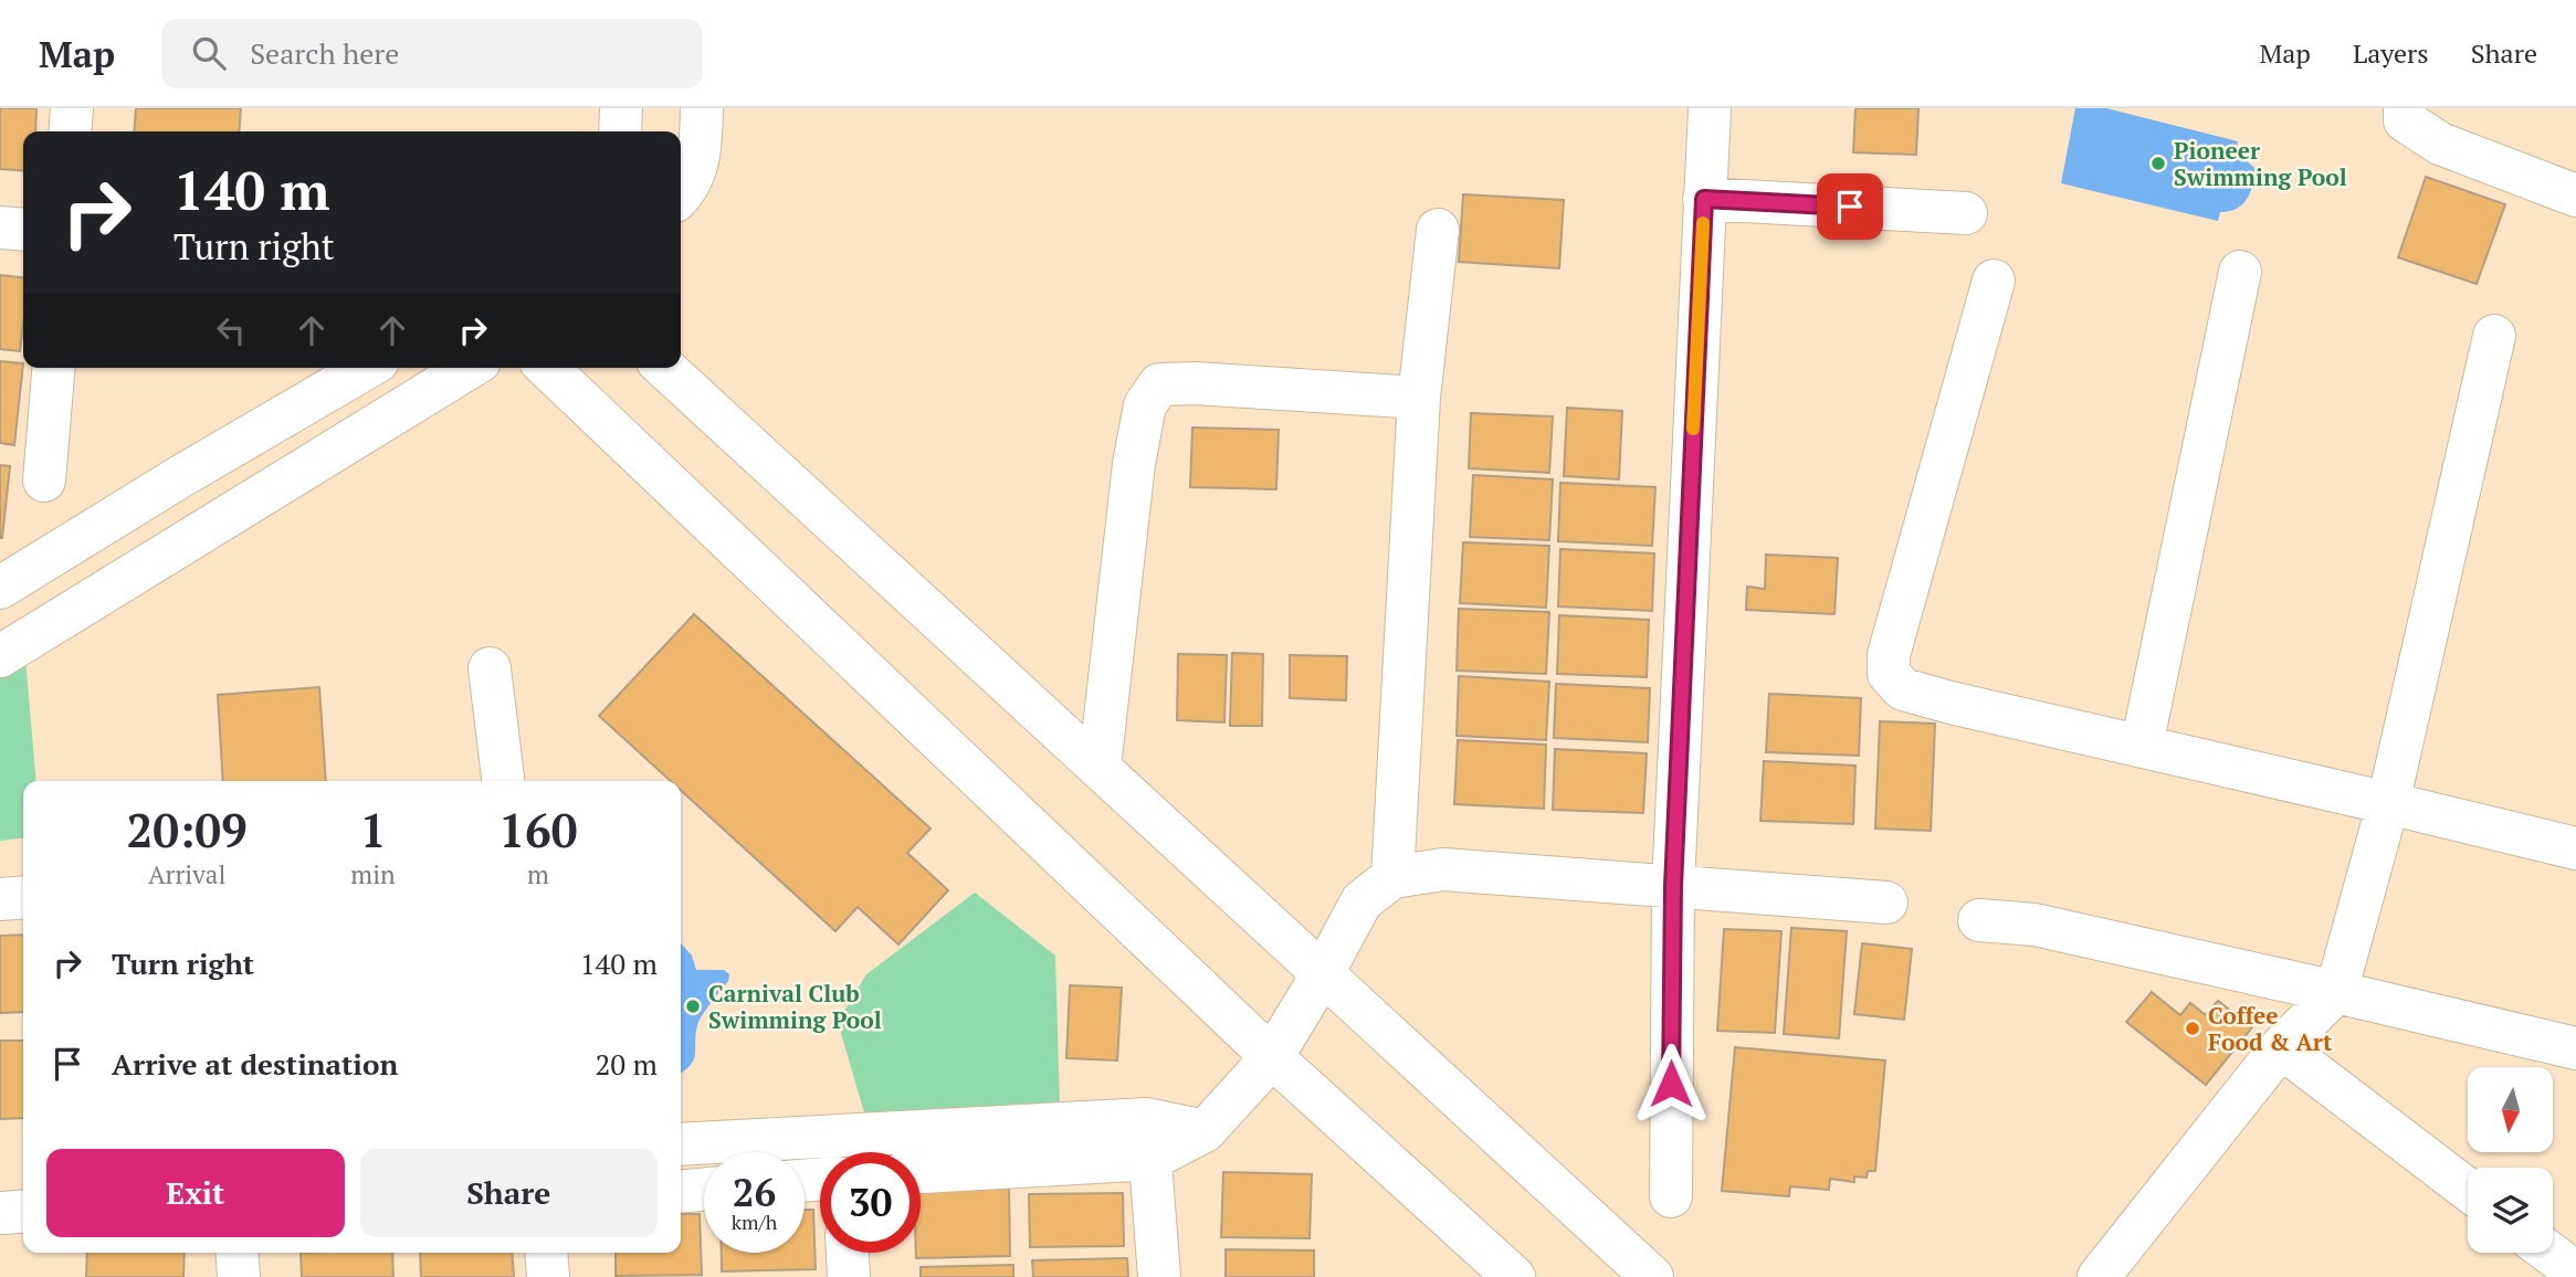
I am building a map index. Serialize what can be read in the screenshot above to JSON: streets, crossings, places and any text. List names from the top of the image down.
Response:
{
  "places": ["Pioneer Swimming Pool", "Carnival Club Swimming Pool", "Coffee Food & Art"],
  "north": "bottom",
  "page": {
    "header": "Map",
    "search": "Search here",
    "nav": ["Map", "Layers", "Share"],
    "turn": ["140 m", "Turn right"],
    "eta": [
      "20:09",
      "Arrival",
      "1",
      "min",
      "160",
      "m"
    ],
    "list": [
      {
        "name": "Turn right",
        "value": "140 m"
      },
      {
        "name": "Arrive at destination",
        "value": "20 m"
      }
    ],
    "buttons": ["Exit", "Share"],
    "speed": "26 km/h",
    "limit": "30"
  }
}
